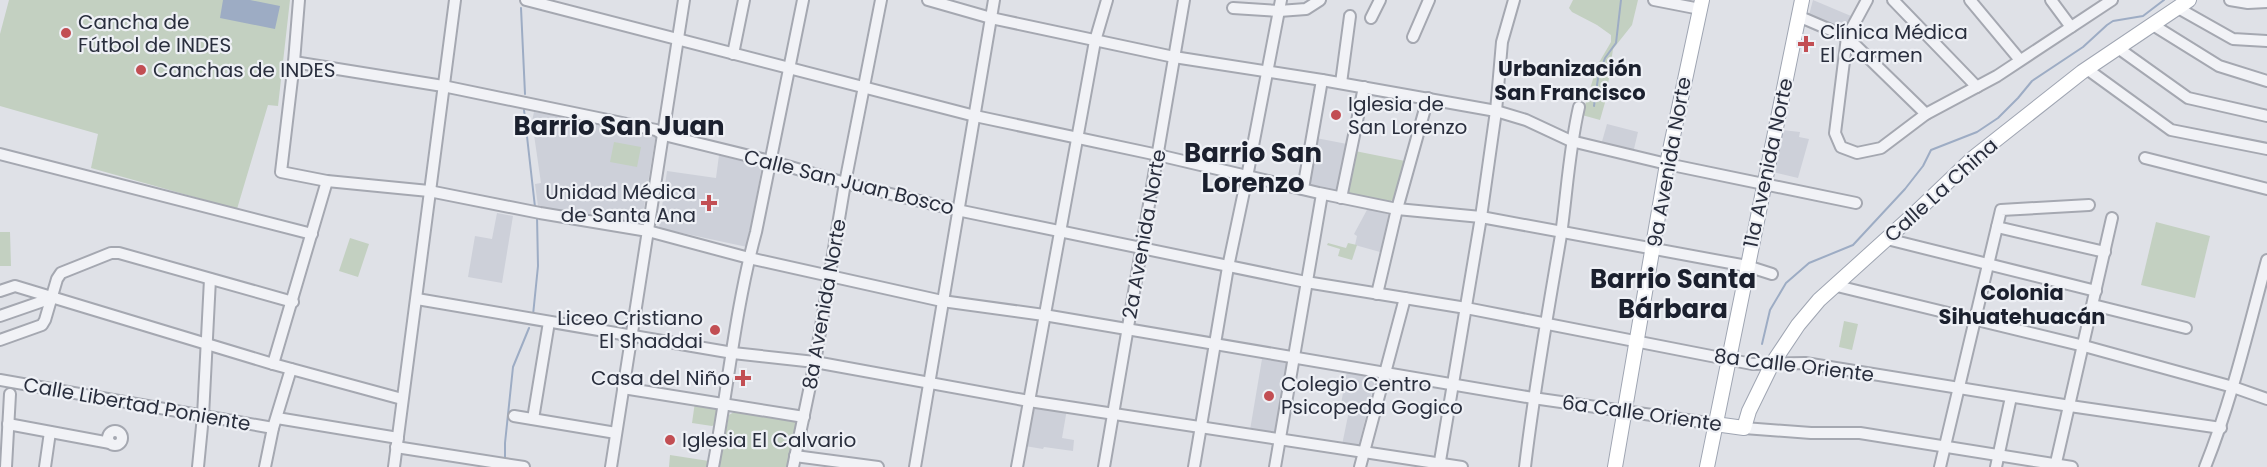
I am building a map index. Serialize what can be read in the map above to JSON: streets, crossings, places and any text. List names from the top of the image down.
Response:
{
  "streets": {
    "main road": [
      "9a Avenida Norte",
      "11a Avenida Norte",
      "Calle La China",
      "6a Calle Oriente"
    ],
    "street": [
      "Calle San Juan Bosco",
      "2a Avenida Norte",
      "8a Avenida Norte",
      "8a Calle Oriente",
      "Calle Libertad Poniente"
    ]
  },
  "crossings": [
    ["9a Avenida Norte", "8a Calle Oriente"],
    ["9a Avenida Norte", "6a Calle Oriente"],
    ["11a Avenida Norte", "8a Calle Oriente"],
    ["11a Avenida Norte", "6a Calle Oriente"],
    ["Calle San Juan Bosco", "2a Avenida Norte"],
    ["Calle San Juan Bosco", "8a Avenida Norte"],
    ["Calle San Juan Bosco", "8a Calle Oriente"],
    ["Calle San Juan Bosco", "6a Calle Oriente"],
    ["Calle La China", "8a Calle Oriente"],
    ["Calle La China", "6a Calle Oriente"],
    ["2a Avenida Norte", "6a Calle Oriente"],
    ["8a Avenida Norte", "6a Calle Oriente"]
  ],
  "districts": [
    "Urbanización San Francisco",
    "Barrio San Juan",
    "Barrio San Lorenzo",
    "Barrio Santa Bárbara",
    "Colonia Sihuatehuacán"
  ],
  "places": {
    "other": [
      "Cancha de Fútbol de INDES",
      "Canchas de INDES",
      "Iglesia de San Lorenzo",
      "Liceo Cristiano El Shaddai",
      "Colegio Centro Psicopeda Gogico",
      "Iglesia El Calvario"
    ],
    "health": ["Clínica Médica El Carmen", "Unidad Médica de Santa Ana", "Casa del Niño"]
  }
}
